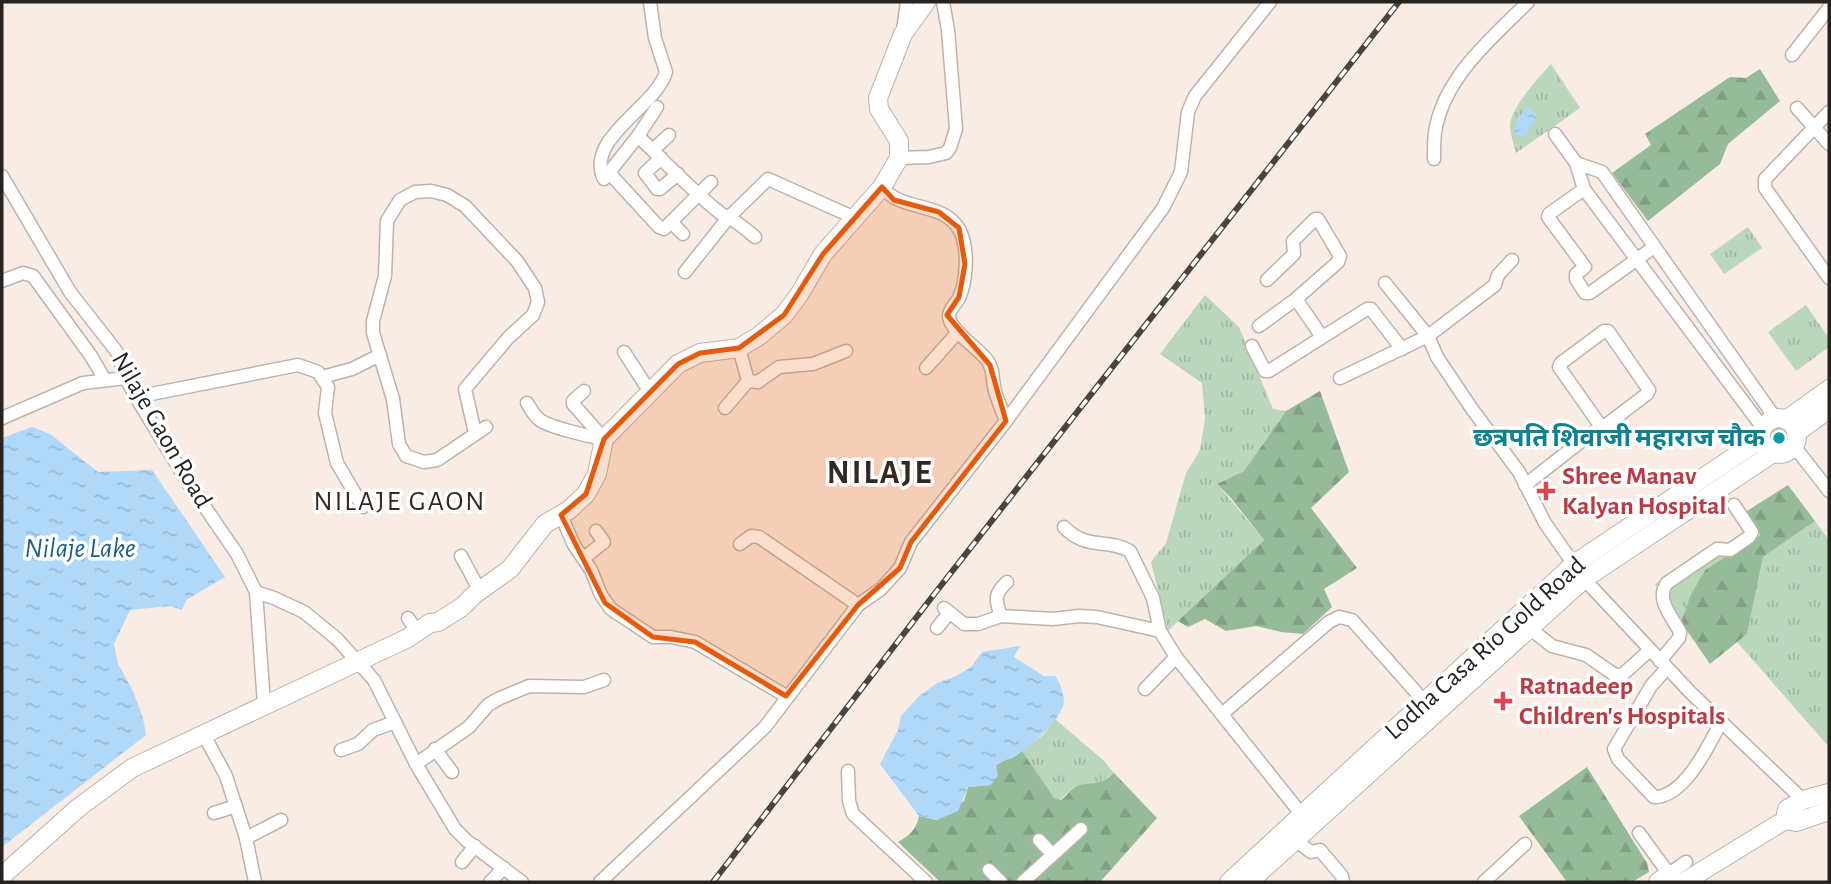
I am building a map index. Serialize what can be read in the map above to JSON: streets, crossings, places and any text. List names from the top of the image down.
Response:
{
  "streets": {
    "street": ["Nilaje Gaon Road", "Lodha Casa Rio Gold Road"]
  },
  "districts": ["NILAJE", "NILAJE GAON"],
  "water": ["Nilaje Lake"],
  "places": {
    "other": ["छत्रपति शिवाजी महाराज चौक"],
    "health": ["Shree Manav Kalyan Hospital", "Ratnadeep Children's Hospitals"]
  }
}
